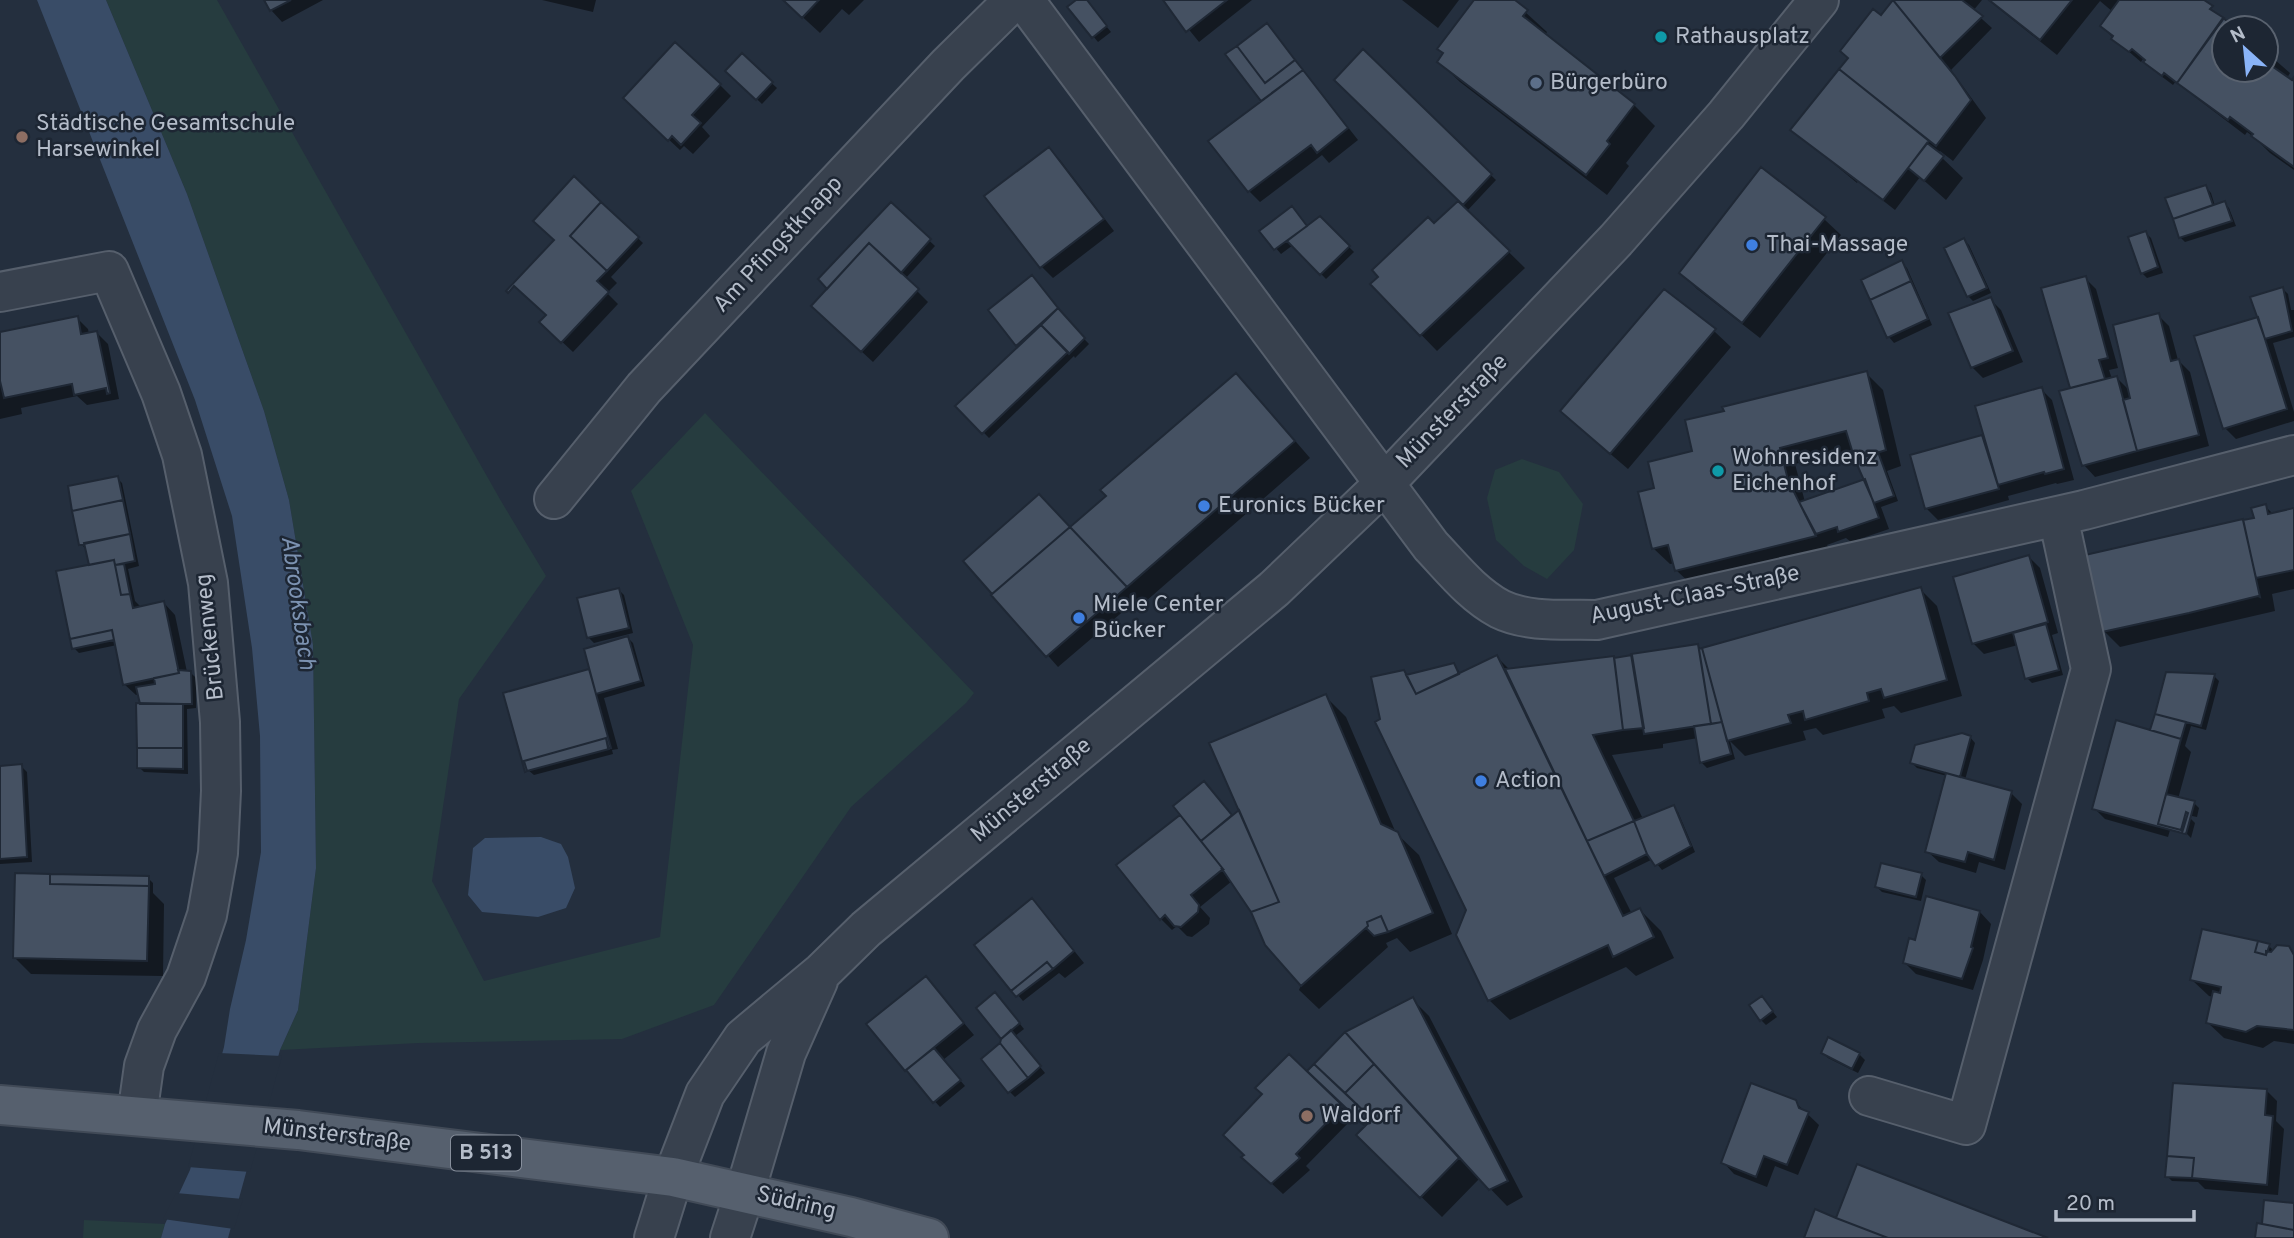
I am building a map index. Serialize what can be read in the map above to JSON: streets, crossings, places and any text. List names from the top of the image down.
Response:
{
  "streets": {
    "main road": ["Münsterstraße", "B 513", "Südring"],
    "street": ["Am Pfingstknapp", "August-Claas-Straße", "Brückenweg"]
  },
  "crossings": [
    ["Münsterstraße", "August-Claas-Straße"],
    ["Münsterstraße", "Brückenweg"],
    ["Münsterstraße", "Südring"]
  ],
  "water": ["Abrooksbach"],
  "places": [
    "Rathausplatz",
    "Bürgerbüro",
    "Städtische Gesamtschule Harsewinkel",
    "Thai-Massage",
    "Wohnresidenz Eichenhof",
    "Euronics Bücker",
    "Miele Center Bücker",
    "Action",
    "Waldorf"
  ],
  "scale_bar": "20 m",
  "north": "top left"
}
